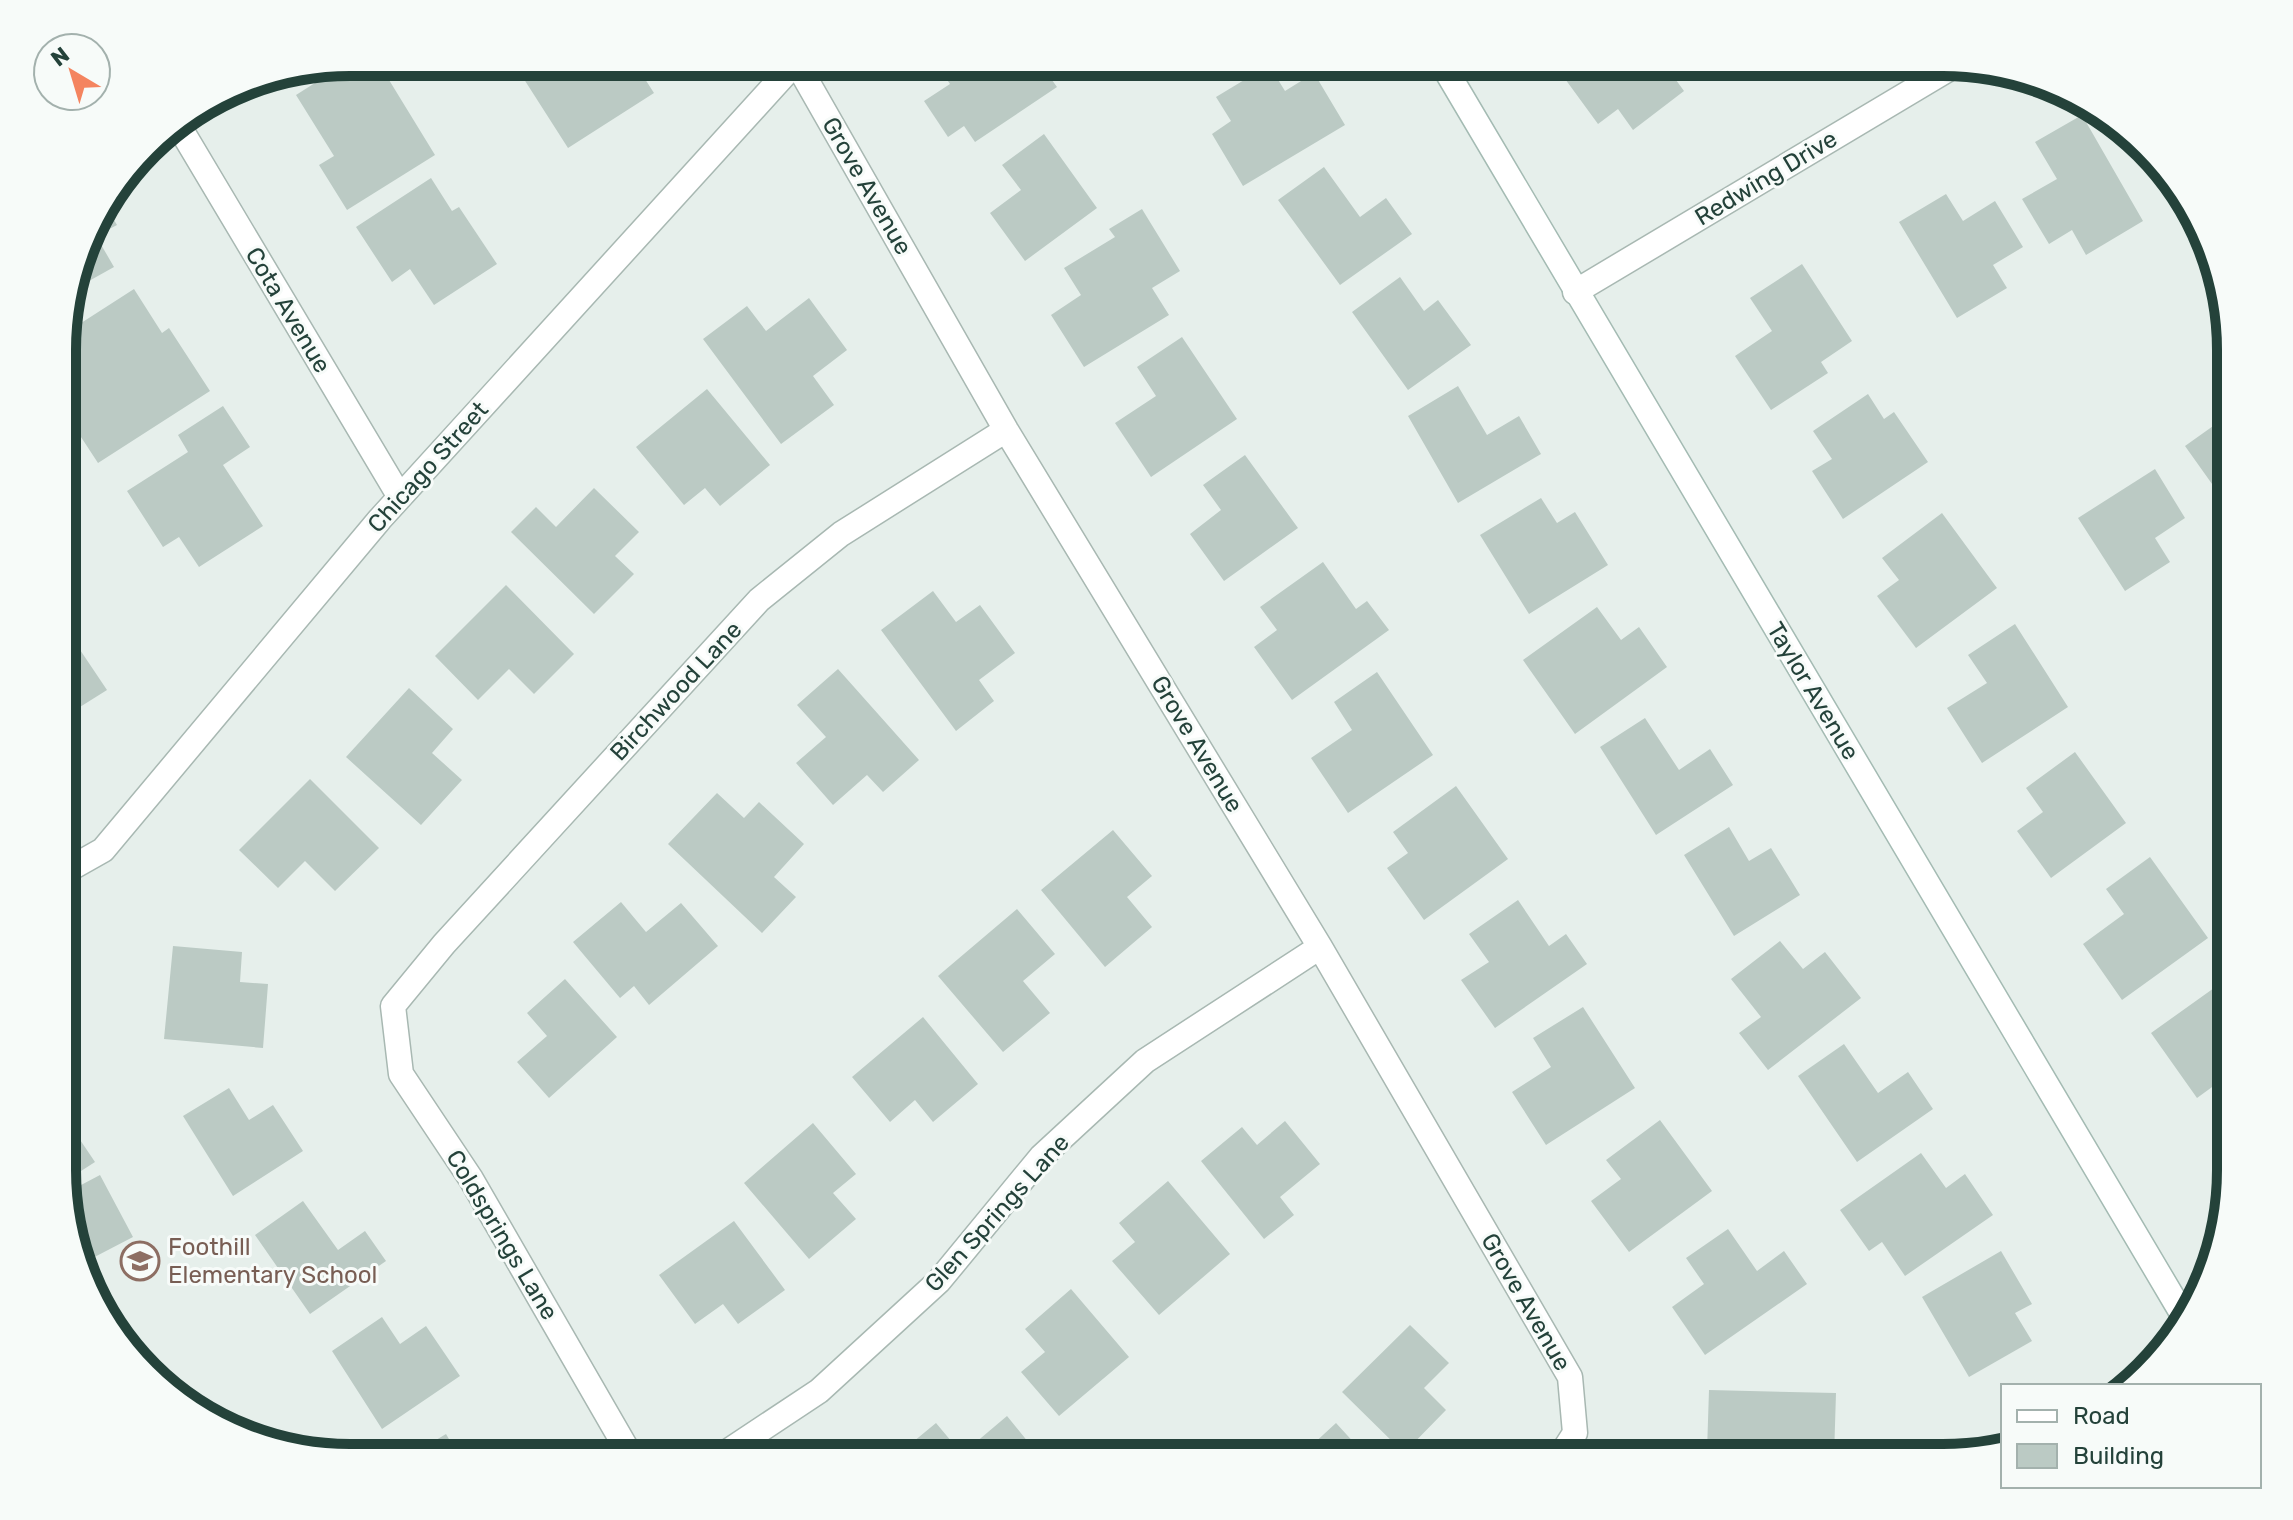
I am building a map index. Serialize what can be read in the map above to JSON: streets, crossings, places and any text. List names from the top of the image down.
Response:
{
  "streets": {
    "street": [
      "Redwing Drive",
      "Grove Avenue",
      "Cota Avenue",
      "Chicago Street",
      "Birchwood Lane",
      "Taylor Avenue",
      "Glen Springs Lane",
      "Coldsprings Lane"
    ]
  },
  "crossings": [
    ["Redwing Drive", "Taylor Avenue"],
    ["Grove Avenue", "Birchwood Lane"],
    ["Grove Avenue", "Glen Springs Lane"],
    ["Cota Avenue", "Chicago Street"],
    ["Birchwood Lane", "Coldsprings Lane"]
  ],
  "places": {
    "school or university": ["Foothill Elementary School"]
  },
  "legend": ["Road", "Building"],
  "north": "top left"
}
